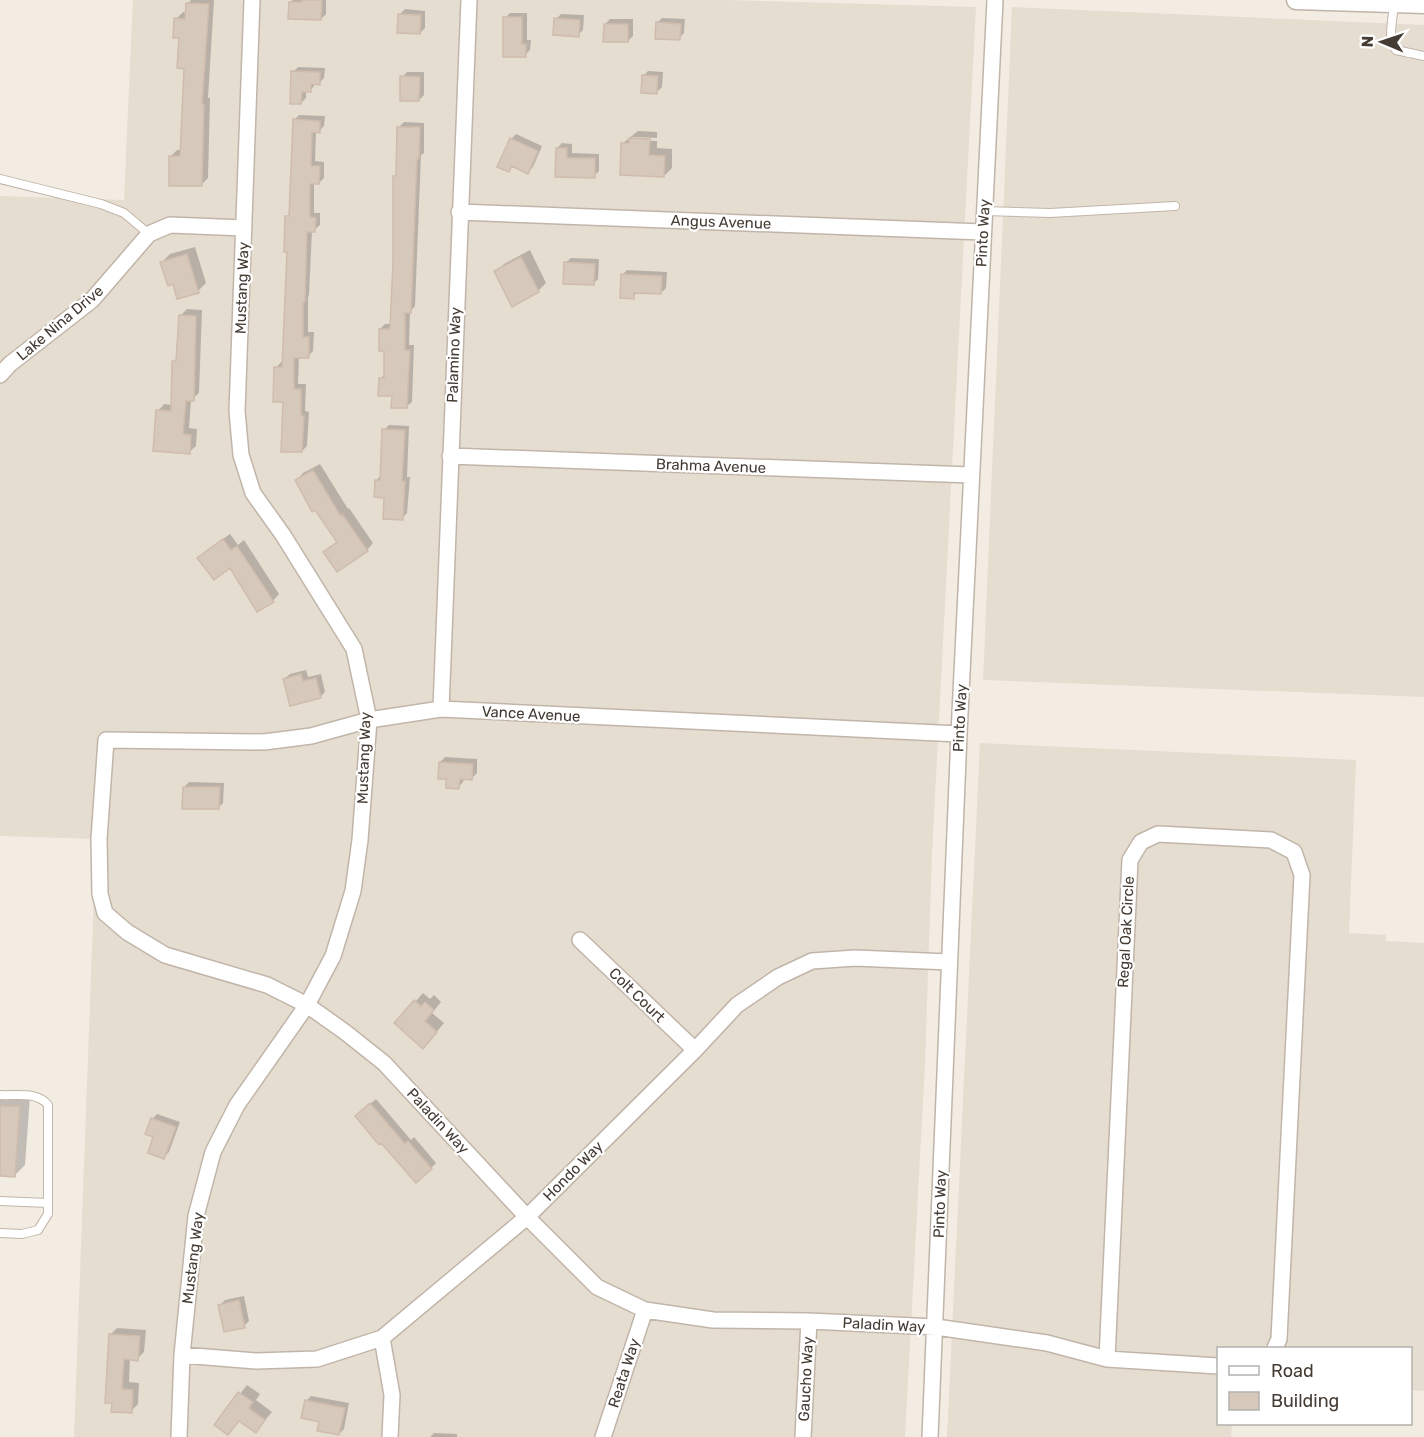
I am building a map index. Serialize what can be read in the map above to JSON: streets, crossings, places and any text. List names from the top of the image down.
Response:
{
  "streets": {
    "street": [
      "Angus Avenue",
      "Pinto Way",
      "Mustang Way",
      "Lake Nina Drive",
      "Palamino Way",
      "Brahma Avenue",
      "Vance Avenue",
      "Regal Oak Circle",
      "Colt Court",
      "Paladin Way",
      "Hondo Way",
      "Reata Way",
      "Gaucho Way"
    ]
  },
  "crossings": [
    ["Angus Avenue", "Pinto Way"],
    ["Angus Avenue", "Palamino Way"],
    ["Pinto Way", "Brahma Avenue"],
    ["Pinto Way", "Vance Avenue"],
    ["Pinto Way", "Paladin Way"],
    ["Pinto Way", "Hondo Way"],
    ["Mustang Way", "Vance Avenue"],
    ["Mustang Way", "Paladin Way"],
    ["Mustang Way", "Hondo Way"],
    ["Palamino Way", "Brahma Avenue"],
    ["Palamino Way", "Vance Avenue"],
    ["Vance Avenue", "Paladin Way"],
    ["Colt Court", "Hondo Way"],
    ["Paladin Way", "Hondo Way"],
    ["Paladin Way", "Reata Way"],
    ["Paladin Way", "Gaucho Way"]
  ],
  "legend": ["Road", "Building"],
  "north": "left"
}
